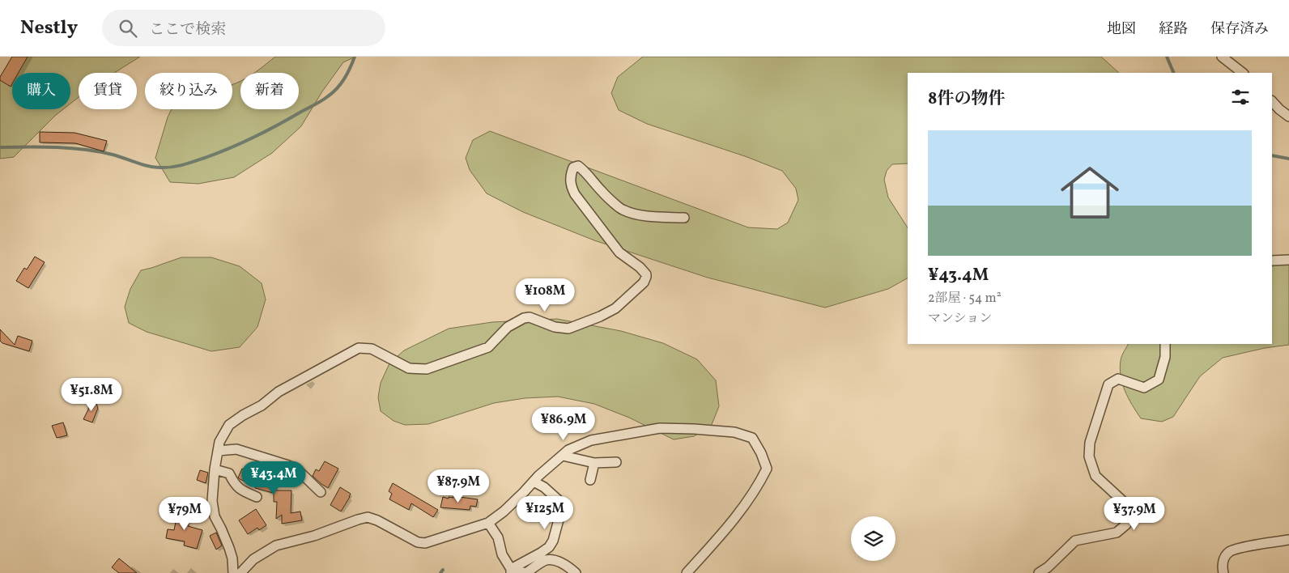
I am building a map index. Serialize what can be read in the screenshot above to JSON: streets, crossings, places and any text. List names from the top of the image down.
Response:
{
  "page": {
    "header": "Nestly",
    "search": "ここで検索",
    "nav": ["地図", "経路", "保存済み"],
    "chip": [
      "購入",
      "賃貸",
      "絞り込み",
      "新着"
    ],
    "heading": "8件の物件",
    "list": [
      {
        "name": "¥43.4M",
        "note": "2部屋 · 54 m² · マンション"
      }
    ],
    "price": [
      "¥108M",
      "¥51.8M",
      "¥86.9M",
      "¥43.4M",
      "¥87.9M",
      "¥125M",
      "¥79M",
      "¥37.9M"
    ]
  }
}
